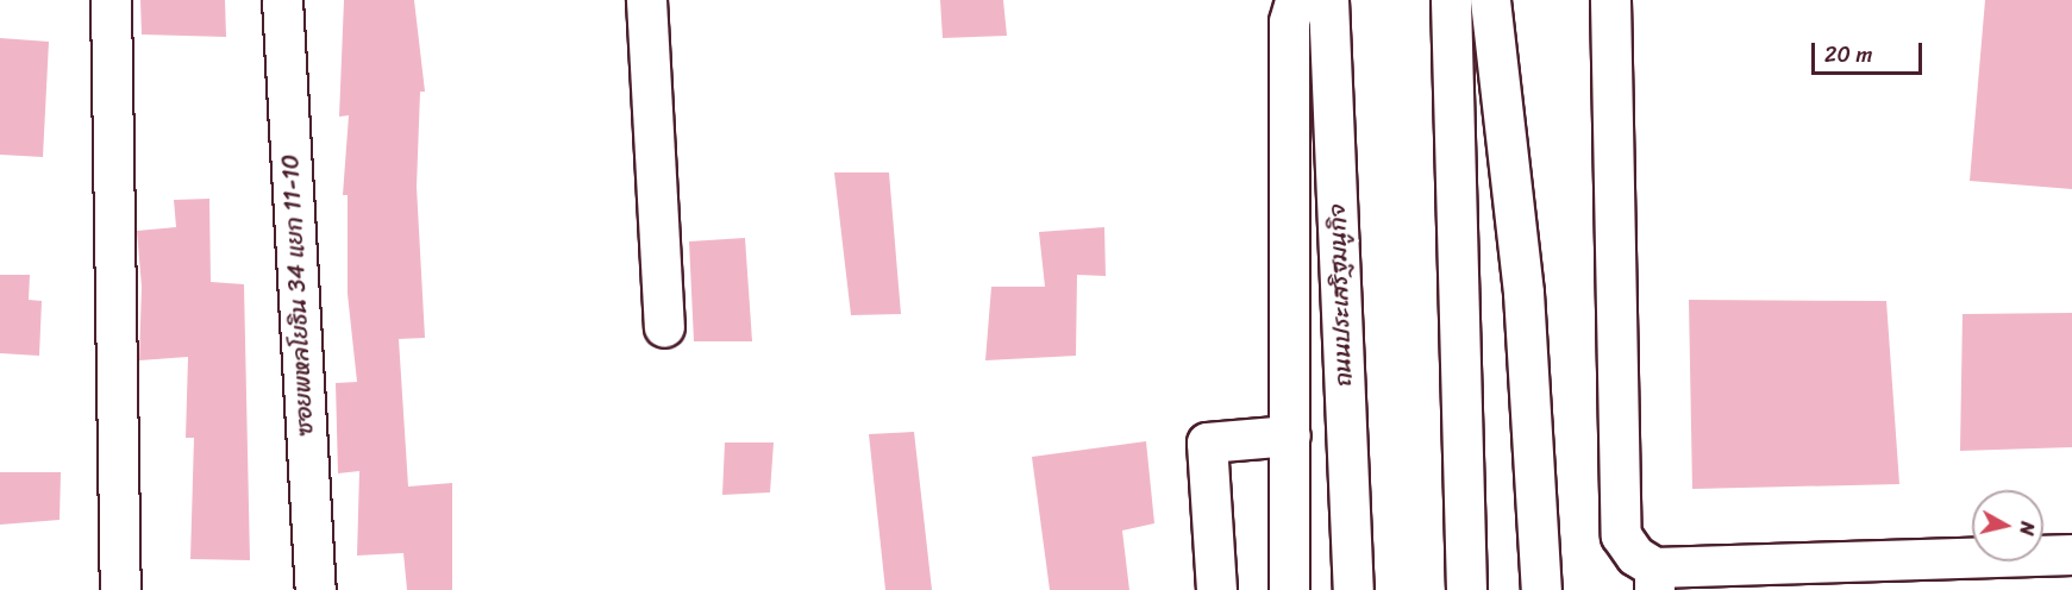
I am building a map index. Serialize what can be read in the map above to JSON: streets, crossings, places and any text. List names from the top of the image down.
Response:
{
  "streets": {
    "main road": ["ซอยพหลโยธิน 34 แยก 11-10", "ถนนประเสริฐมนูกิจ"]
  },
  "scale_bar": "20 m",
  "north": "right"
}
